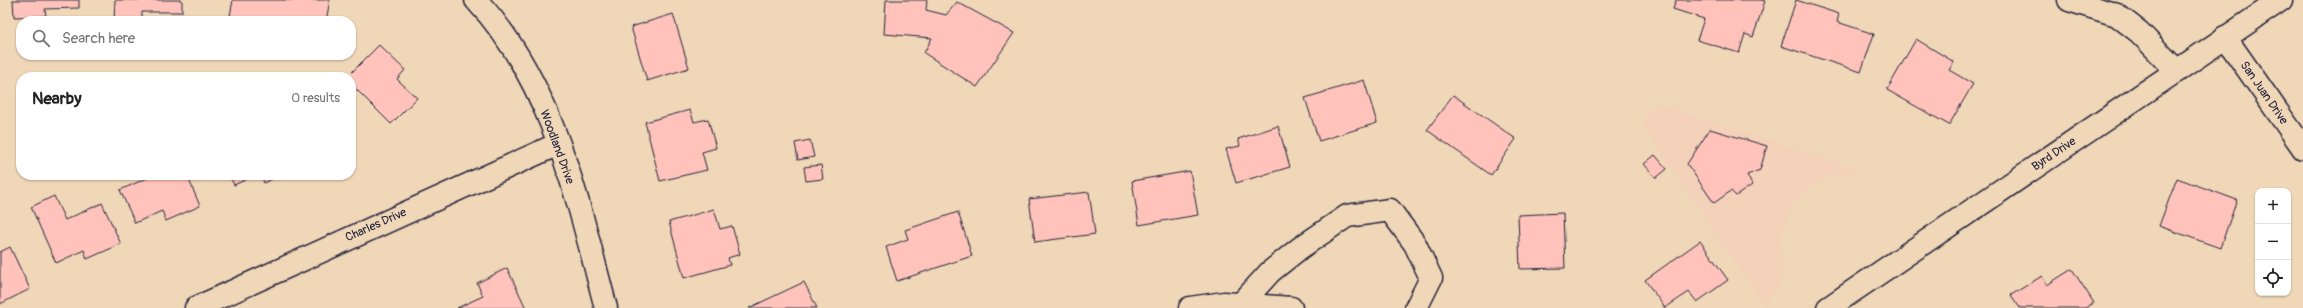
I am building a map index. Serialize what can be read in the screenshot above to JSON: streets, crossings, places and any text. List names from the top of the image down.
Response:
{
  "streets": {
    "street": [
      "San Juan Drive",
      "Woodland Drive",
      "Byrd Drive",
      "Charles Drive"
    ]
  },
  "crossings": [
    ["San Juan Drive", "Byrd Drive"],
    ["Woodland Drive", "Charles Drive"]
  ],
  "page": {
    "search": "Search here",
    "heading": ["Nearby", "0 results"],
    "map_buttons": ["+", "−"]
  }
}
